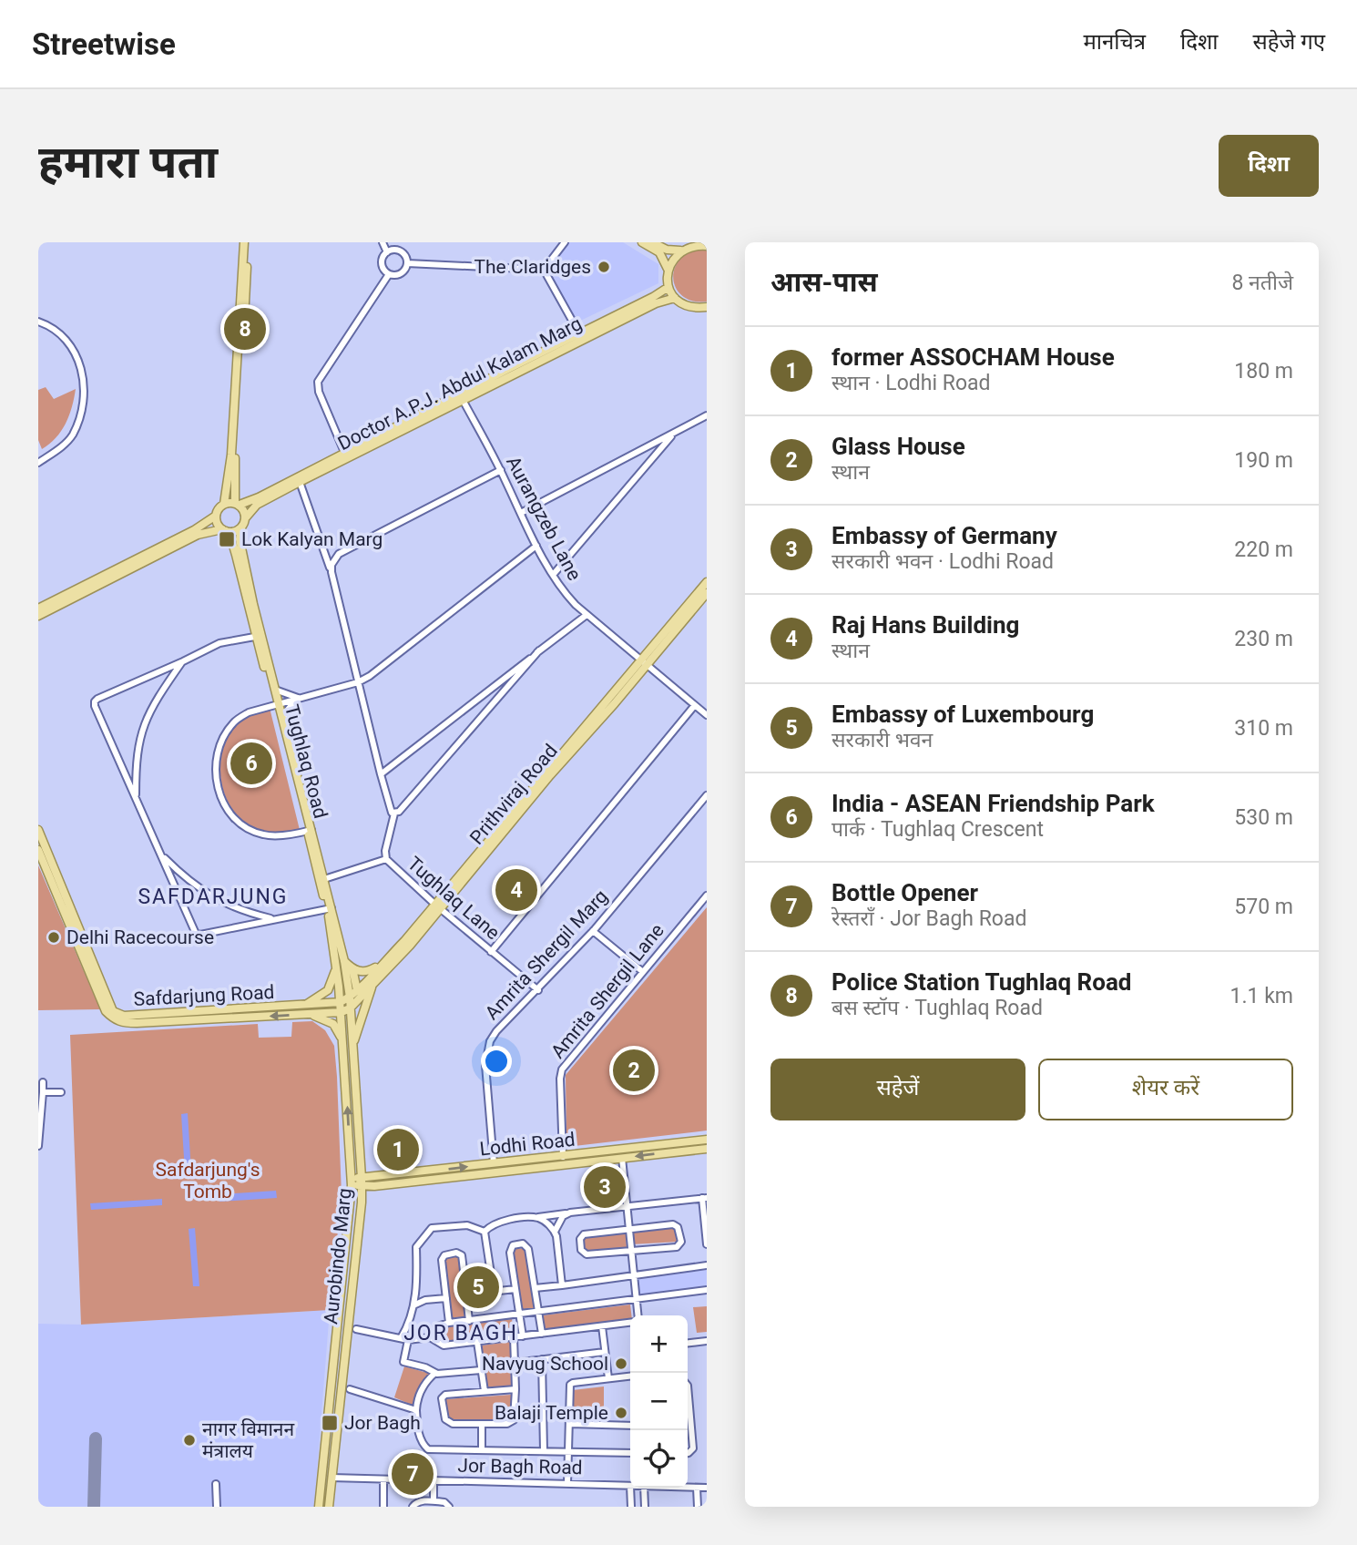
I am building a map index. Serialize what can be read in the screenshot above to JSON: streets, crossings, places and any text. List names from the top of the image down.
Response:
{
  "streets": {
    "main road": [
      "Doctor A.P.J. Abdul Kalam Marg",
      "Tughlaq Road",
      "Prithviraj Road",
      "Safdarjung Road",
      "Lodhi Road",
      "Aurobindo Marg"
    ],
    "street": [
      "Aurangzeb Lane",
      "Tughlaq Lane",
      "Amrita Shergil Marg",
      "Amrita Shergil Lane",
      "Jor Bagh Road"
    ]
  },
  "crossings": [
    ["Doctor A.P.J. Abdul Kalam Marg", "Aurangzeb Lane"],
    ["Aurangzeb Lane", "Prithviraj Road"],
    ["Tughlaq Road", "Prithviraj Road"],
    ["Tughlaq Road", "Safdarjung Road"],
    ["Tughlaq Road", "Aurobindo Marg"],
    ["Prithviraj Road", "Tughlaq Lane"],
    ["Prithviraj Road", "Safdarjung Road"],
    ["Prithviraj Road", "Aurobindo Marg"],
    ["Tughlaq Lane", "Amrita Shergil Marg"],
    ["Amrita Shergil Marg", "Lodhi Road"],
    ["Amrita Shergil Lane", "Lodhi Road"],
    ["Safdarjung Road", "Aurobindo Marg"],
    ["Lodhi Road", "Aurobindo Marg"],
    ["Aurobindo Marg", "Jor Bagh Road"]
  ],
  "districts": ["SAFDARJUNG", "JOR BAGH"],
  "parks": ["Safdarjung's Tomb"],
  "places": {
    "other": [
      "The Claridges",
      "Delhi Racecourse",
      "Navyug School",
      "Balaji Temple",
      "नागर विमानन मंत्रालय"
    ],
    "transit": ["Lok Kalyan Marg", "Jor Bagh"]
  },
  "page": {
    "header": "Streetwise",
    "nav": ["मानचित्र", "दिशा", "सहेजे गए"],
    "buttons": [
      "दिशा",
      ["सहेजें", "शेयर करें"]
    ],
    "title": "हमारा पता",
    "heading": ["आस-पास", "8 नतीजे"],
    "pins": [
      "8",
      "6",
      "4",
      "2",
      "1",
      "3",
      "5",
      "7"
    ],
    "list": [
      {
        "mark": "1",
        "name": "former ASSOCHAM House",
        "note": "स्थान · Lodhi Road",
        "value": "180 m"
      },
      {
        "mark": "2",
        "name": "Glass House",
        "note": "स्थान",
        "value": "190 m"
      },
      {
        "mark": "3",
        "name": "Embassy of Germany",
        "note": "सरकारी भवन · Lodhi Road",
        "value": "220 m"
      },
      {
        "mark": "4",
        "name": "Raj Hans Building",
        "note": "स्थान",
        "value": "230 m"
      },
      {
        "mark": "5",
        "name": "Embassy of Luxembourg",
        "note": "सरकारी भवन",
        "value": "310 m"
      },
      {
        "mark": "6",
        "name": "India - ASEAN Friendship Park",
        "note": "पार्क · Tughlaq Crescent",
        "value": "530 m"
      },
      {
        "mark": "7",
        "name": "Bottle Opener",
        "note": "रेस्तराँ · Jor Bagh Road",
        "value": "570 m"
      },
      {
        "mark": "8",
        "name": "Police Station Tughlaq Road",
        "note": "बस स्टॉप · Tughlaq Road",
        "value": "1.1 km"
      }
    ],
    "map_buttons": ["+", "−"]
  }
}
